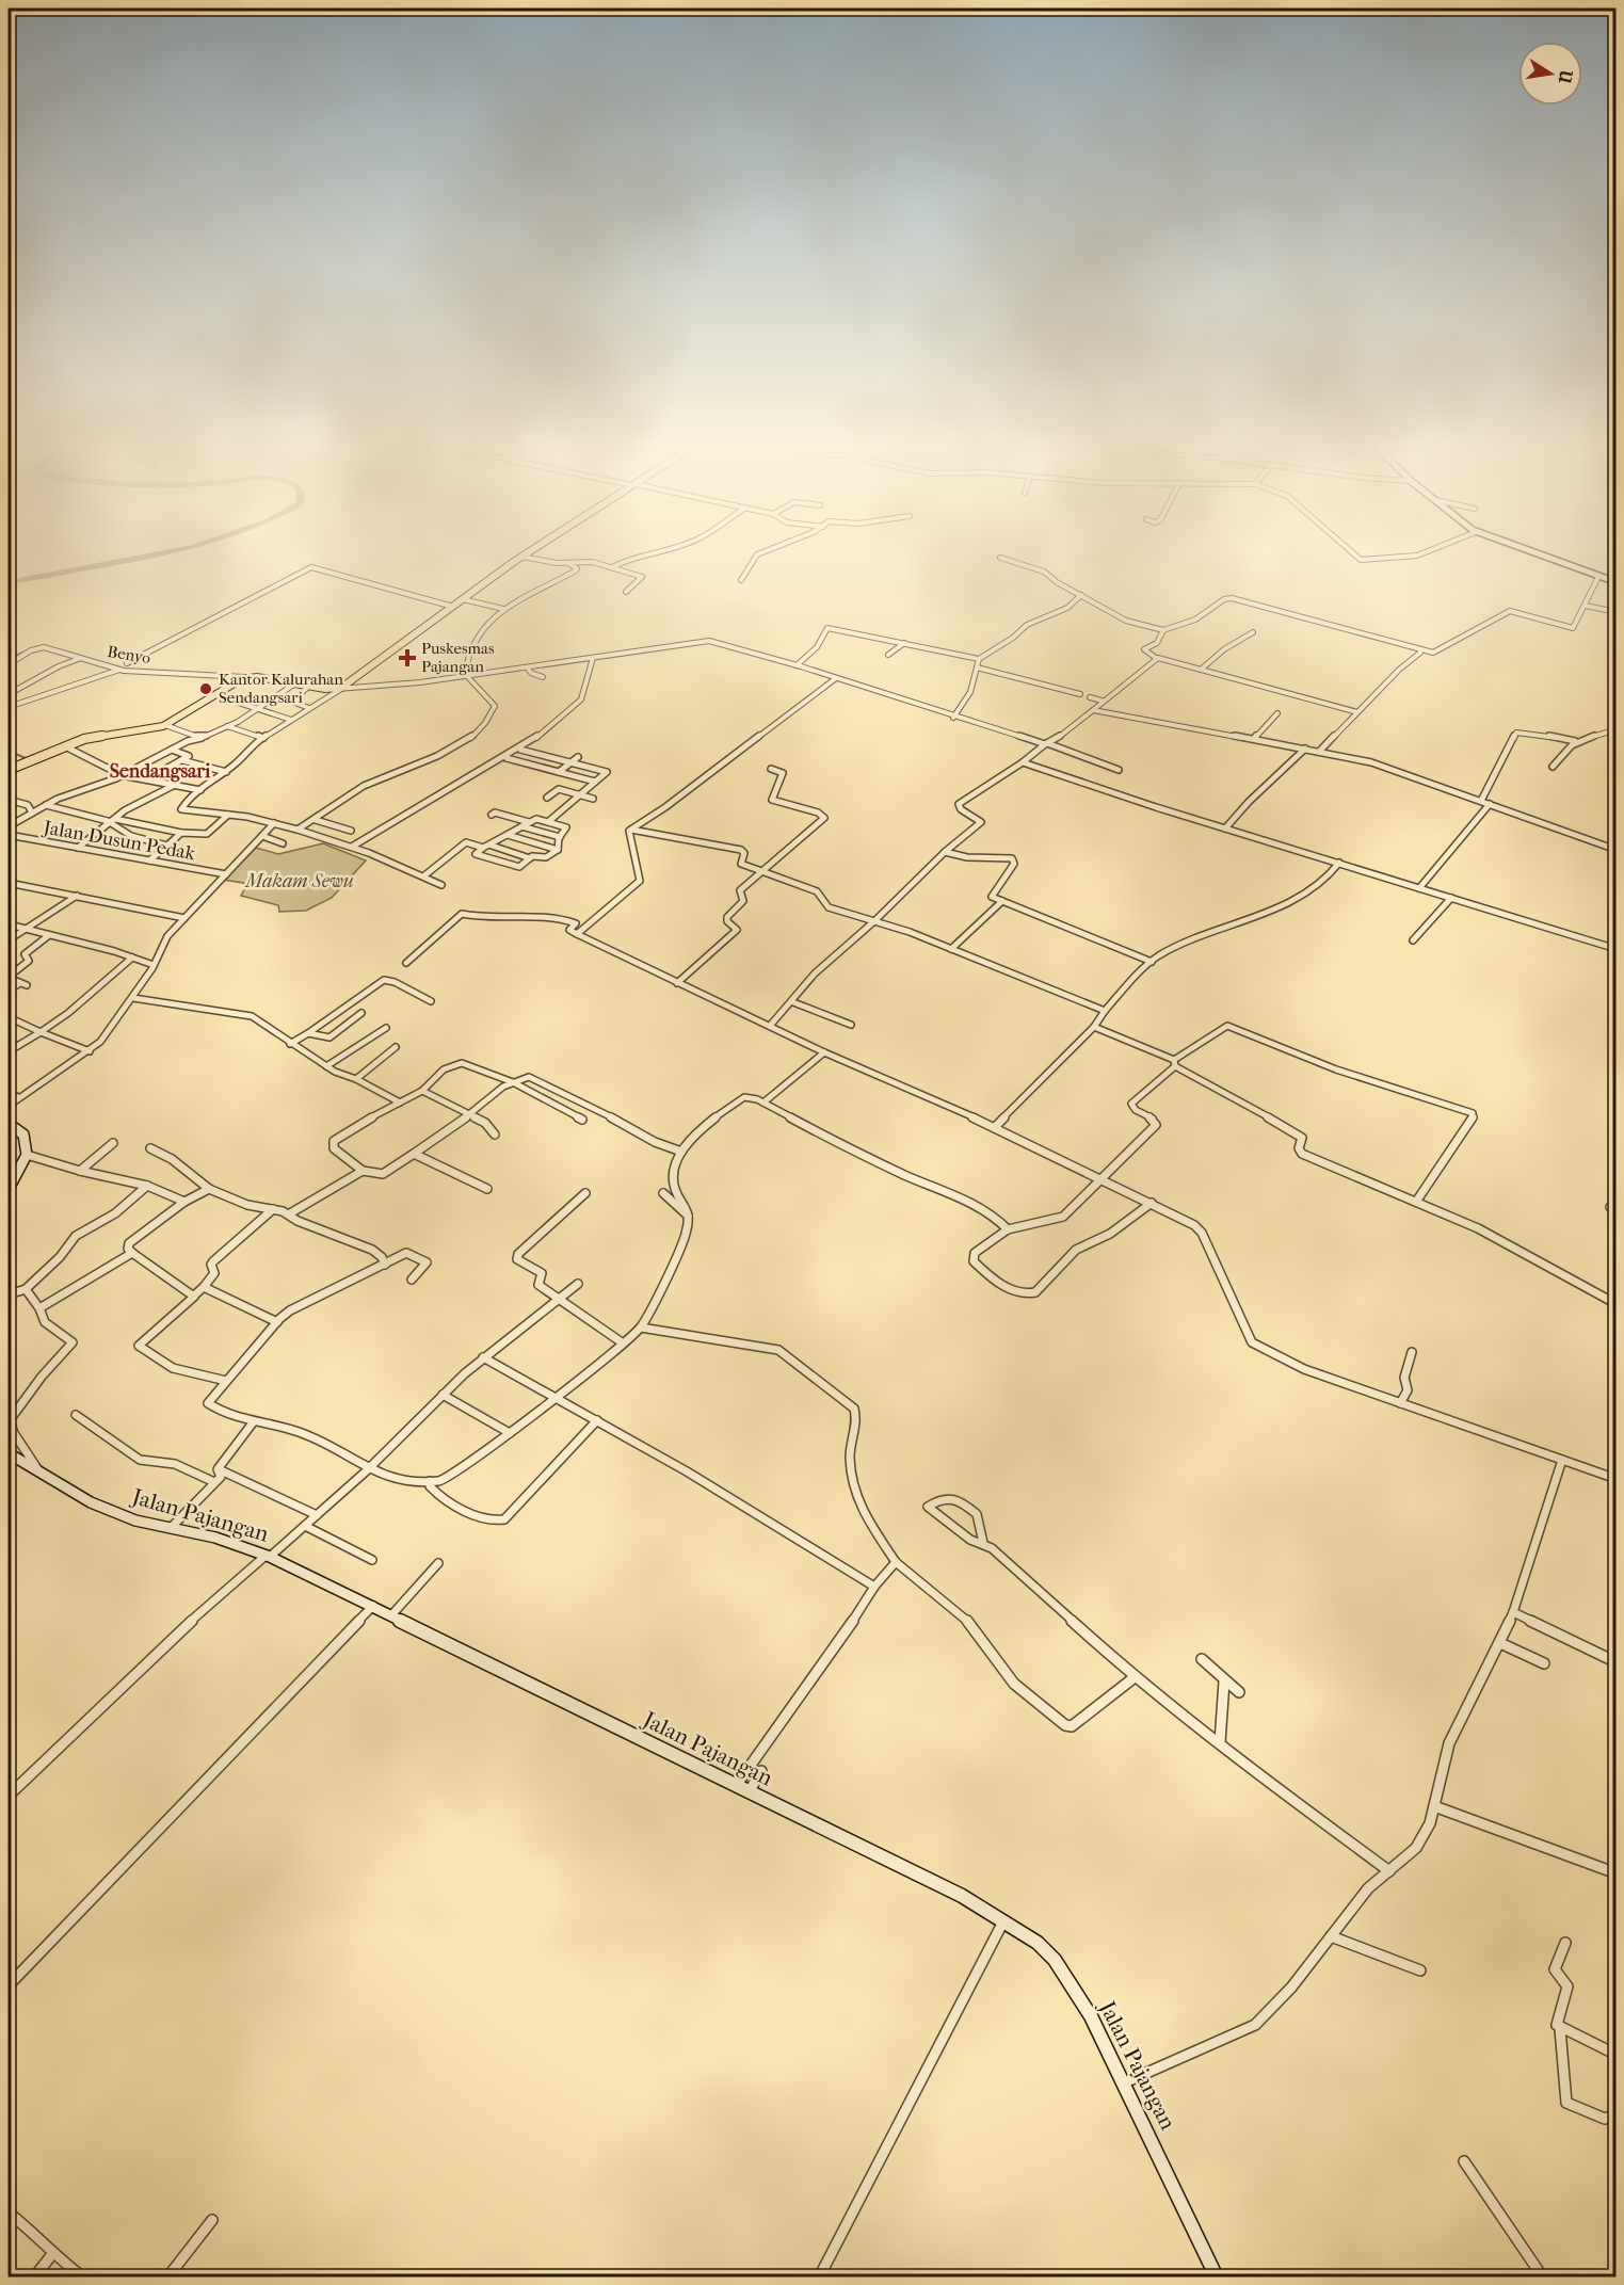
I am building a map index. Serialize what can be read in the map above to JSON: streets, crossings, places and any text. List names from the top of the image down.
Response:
{
  "streets": {
    "main road": ["Jalan Pajangan"],
    "street": ["Benyo", "Jalan Dusun Pedak"]
  },
  "districts": ["Sendangsari"],
  "parks": ["Makam Sewu"],
  "places": {
    "health": ["Puskesmas Pajangan"],
    "other": ["Kantor Kalurahan Sendangsari"]
  },
  "north": "right"
}
